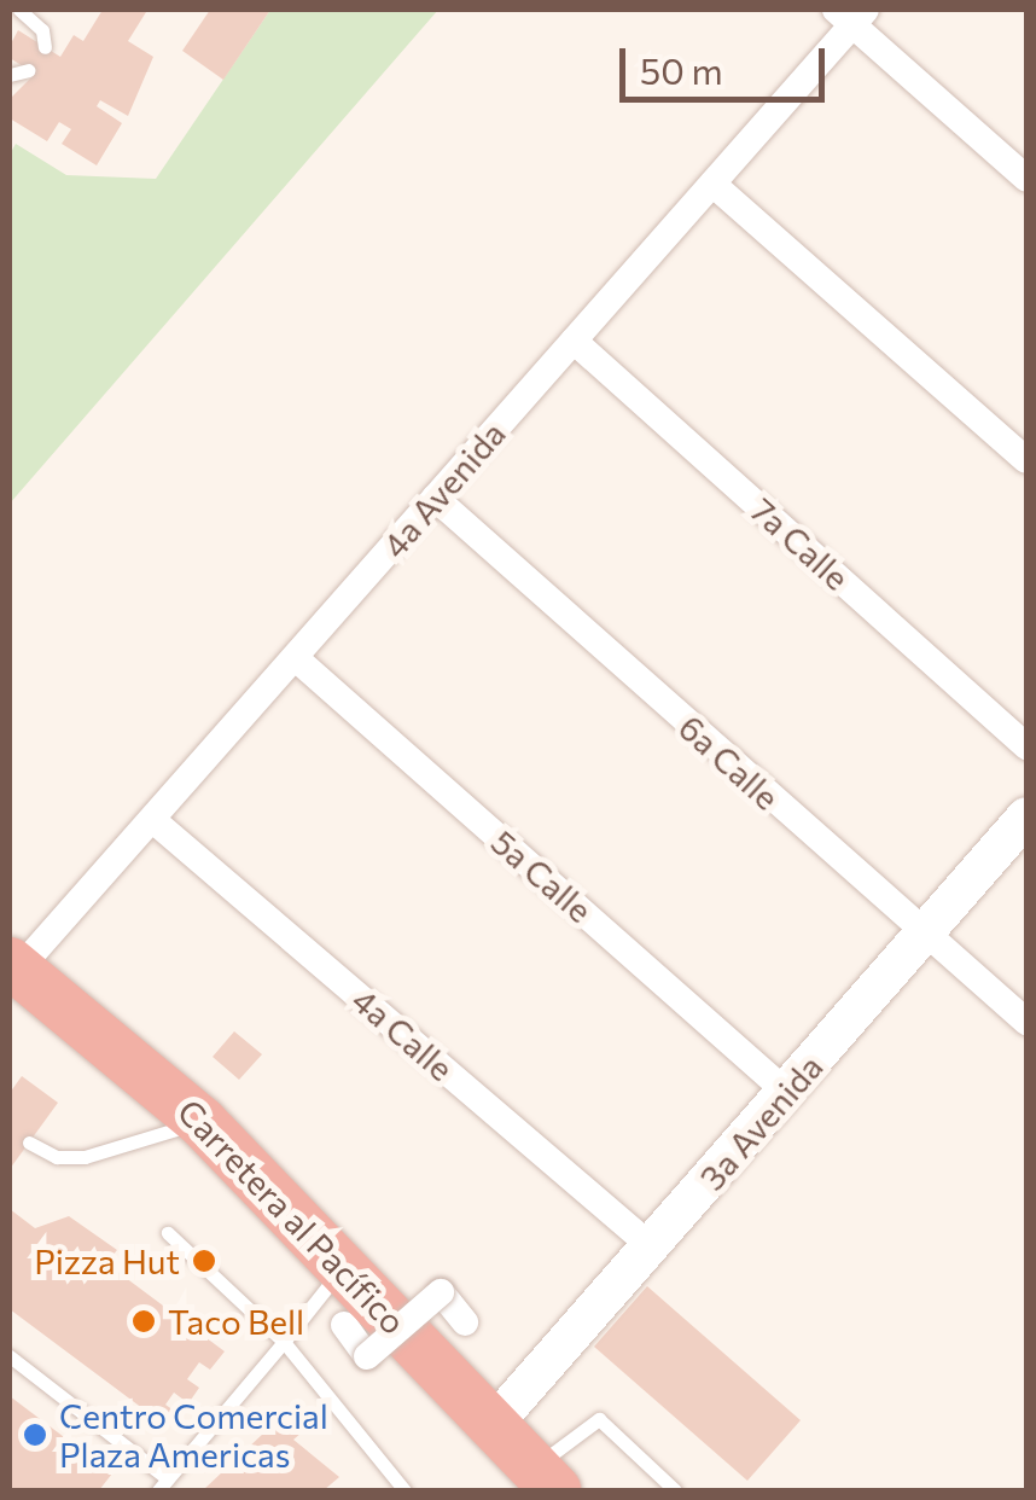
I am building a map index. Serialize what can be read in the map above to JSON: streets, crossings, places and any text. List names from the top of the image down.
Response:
{
  "streets": {
    "highway": ["Carretera al Pacífico"],
    "street": [
      "4a Avenida",
      "7a Calle",
      "6a Calle",
      "5a Calle",
      "4a Calle",
      "3a Avenida"
    ]
  },
  "crossings": [
    ["4a Avenida", "7a Calle"],
    ["4a Avenida", "6a Calle"],
    ["4a Avenida", "5a Calle"],
    ["4a Avenida", "4a Calle"],
    ["4a Avenida", "Carretera al Pacífico"],
    ["6a Calle", "3a Avenida"],
    ["5a Calle", "3a Avenida"],
    ["4a Calle", "3a Avenida"],
    ["3a Avenida", "Carretera al Pacífico"]
  ],
  "places": ["Pizza Hut", "Taco Bell", "Centro Comercial Plaza Americas"],
  "scale_bar": "50 m"
}
